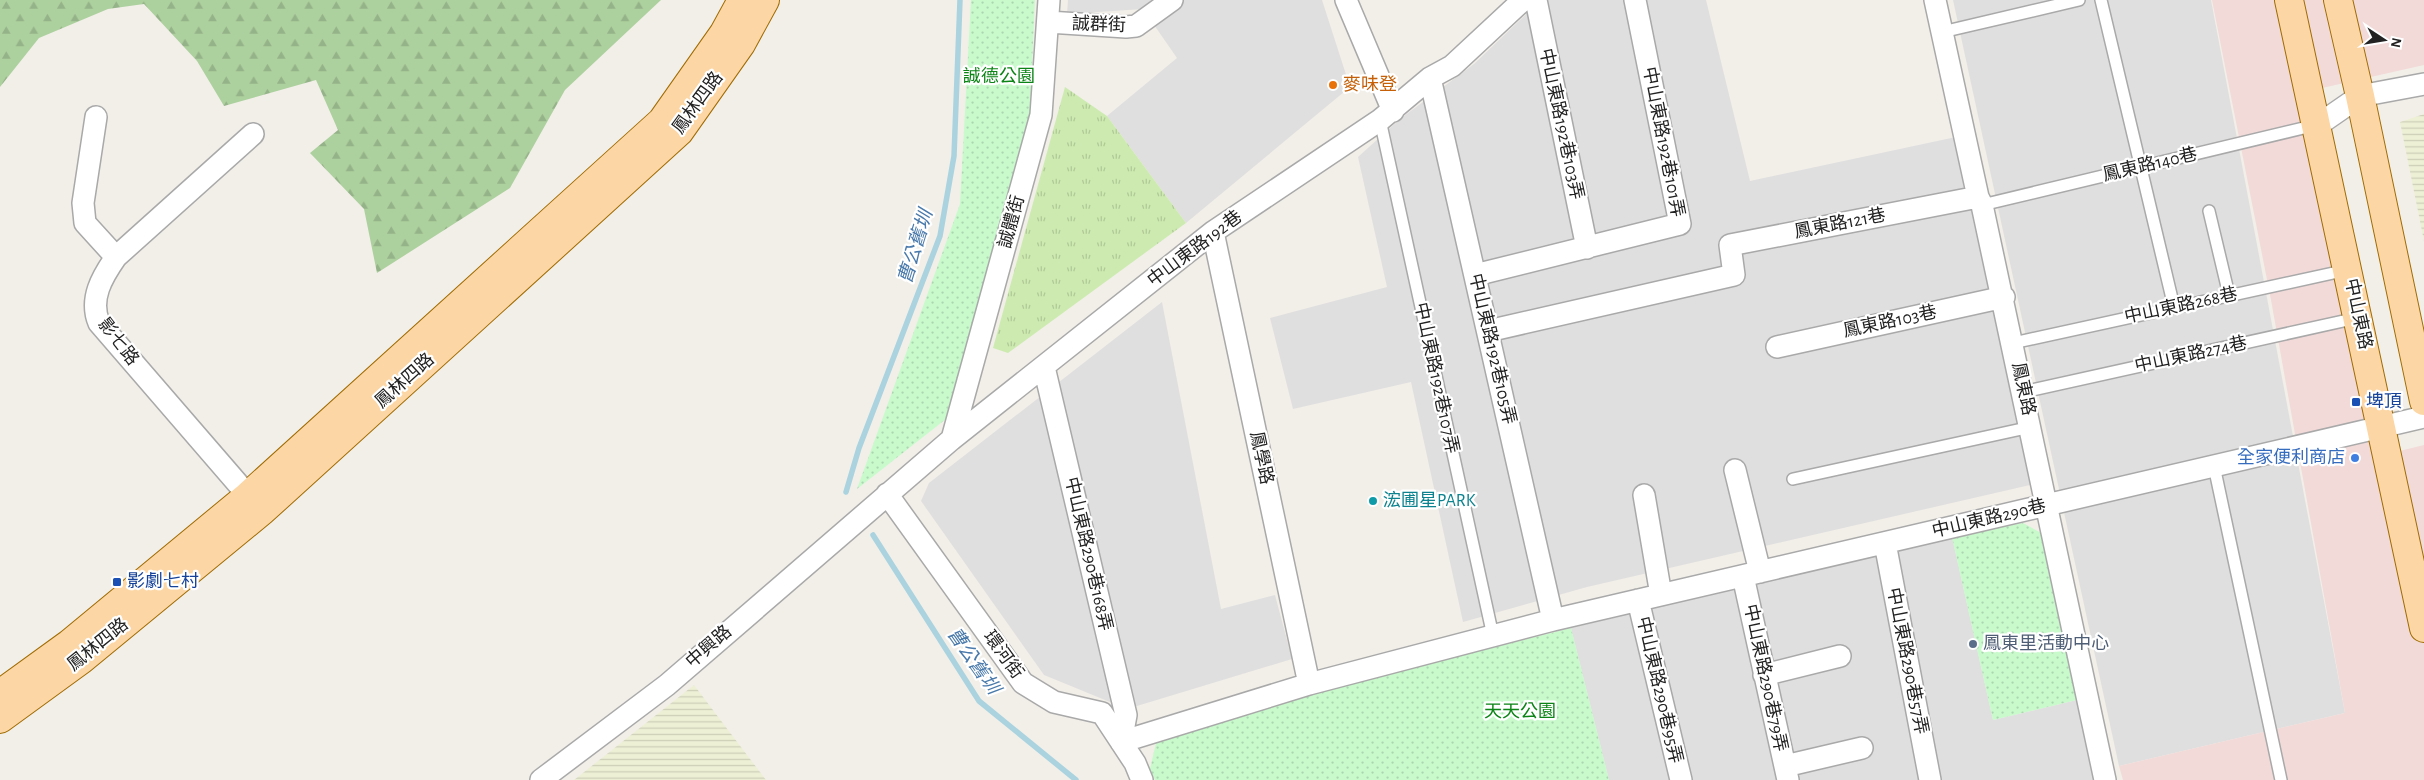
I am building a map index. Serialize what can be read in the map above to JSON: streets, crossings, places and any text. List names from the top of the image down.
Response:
{
  "streets": {
    "main road": ["鳳林四路", "中山東路"],
    "street": [
      "誠群街",
      "中山東路192巷103弄",
      "中山東路192巷101弄",
      "誠體街",
      "鳳東路121巷",
      "中山東路192巷",
      "鳳東路103巷",
      "影七路",
      "中山東路192巷105弄",
      "鳳東路",
      "鳳學路",
      "中山東路290巷",
      "中山東路290巷168弄",
      "中興路",
      "環河街",
      "中山東路290巷57弄",
      "中山東路290巷79弄",
      "中山東路290巷95弄"
    ],
    "lane": [
      "鳳東路140巷",
      "中山東路268巷",
      "中山東路274巷",
      "中山東路192巷107弄"
    ]
  },
  "crossings": [
    ["誠群街", "誠體街"],
    ["鳳林四路", "影七路"],
    ["中山東路192巷103弄", "中山東路192巷101弄"],
    ["中山東路192巷101弄", "中山東路192巷105弄"],
    ["鳳東路140巷", "鳳東路121巷"],
    ["鳳東路140巷", "中山東路"],
    ["鳳東路140巷", "鳳東路"],
    ["誠體街", "中山東路192巷"],
    ["鳳東路121巷", "中山東路192巷105弄"],
    ["鳳東路121巷", "鳳東路"],
    ["中山東路192巷", "中山東路192巷105弄"],
    ["中山東路192巷", "中山東路192巷107弄"],
    ["中山東路192巷", "鳳學路"],
    ["中山東路192巷", "中山東路290巷168弄"],
    ["中山東路192巷", "中興路"],
    ["中山東路192巷", "環河街"],
    ["中山東路268巷", "中山東路"],
    ["中山東路268巷", "鳳東路"],
    ["中山東路", "中山東路274巷"],
    ["中山東路", "中山東路290巷"],
    ["鳳東路103巷", "鳳東路"],
    ["中山東路192巷105弄", "中山東路290巷"],
    ["中山東路274巷", "鳳東路"],
    ["中山東路192巷107弄", "中山東路290巷"],
    ["鳳東路", "中山東路290巷"],
    ["鳳學路", "中山東路290巷"],
    ["中山東路290巷", "中山東路290巷168弄"],
    ["中山東路290巷", "環河街"],
    ["中山東路290巷", "中山東路290巷57弄"],
    ["中山東路290巷", "中山東路290巷79弄"],
    ["中山東路290巷", "中山東路290巷95弄"],
    ["中山東路290巷168弄", "環河街"],
    ["中興路", "環河街"]
  ],
  "water": ["曹公舊圳"],
  "parks": ["誠德公園", "天天公園"],
  "places": {
    "other": [
      "麥味登",
      "全家便利商店",
      "浤圃星PARK",
      "鳳東里活動中心"
    ],
    "transit": ["埤頂", "影劇七村"]
  },
  "north": "right"
}
